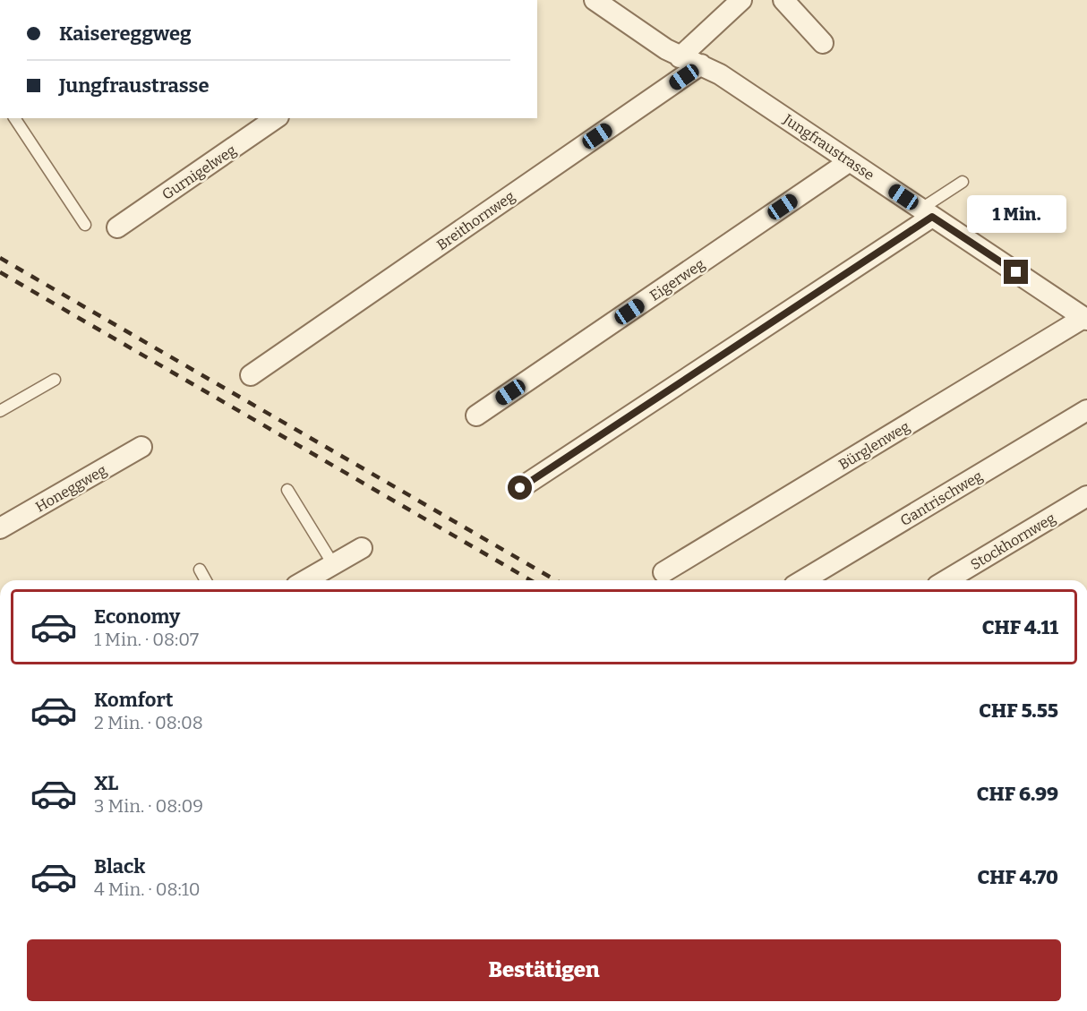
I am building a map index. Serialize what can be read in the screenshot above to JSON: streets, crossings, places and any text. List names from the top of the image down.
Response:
{
  "streets": {
    "street": [
      "Jungfraustrasse",
      "Gurnigelweg",
      "Breithornweg",
      "Eigerweg",
      "Bürglenweg",
      "Honeggweg",
      "Gantrischweg",
      "Stockhornweg"
    ]
  },
  "crossings": [
    ["Jungfraustrasse", "Breithornweg"],
    ["Jungfraustrasse", "Eigerweg"],
    ["Jungfraustrasse", "Bürglenweg"]
  ],
  "page": {
    "banner": ["Kaisereggweg", "Jungfraustrasse"],
    "bubble": "1 Min.",
    "list": [
      {
        "name": "Economy",
        "note": "1 Min. · 08:07",
        "value": "CHF 4.11"
      },
      {
        "name": "Komfort",
        "note": "2 Min. · 08:08",
        "value": "CHF 5.55"
      },
      {
        "name": "XL",
        "note": "3 Min. · 08:09",
        "value": "CHF 6.99"
      },
      {
        "name": "Black",
        "note": "4 Min. · 08:10",
        "value": "CHF 4.70"
      }
    ],
    "buttons": "Bestätigen"
  }
}
